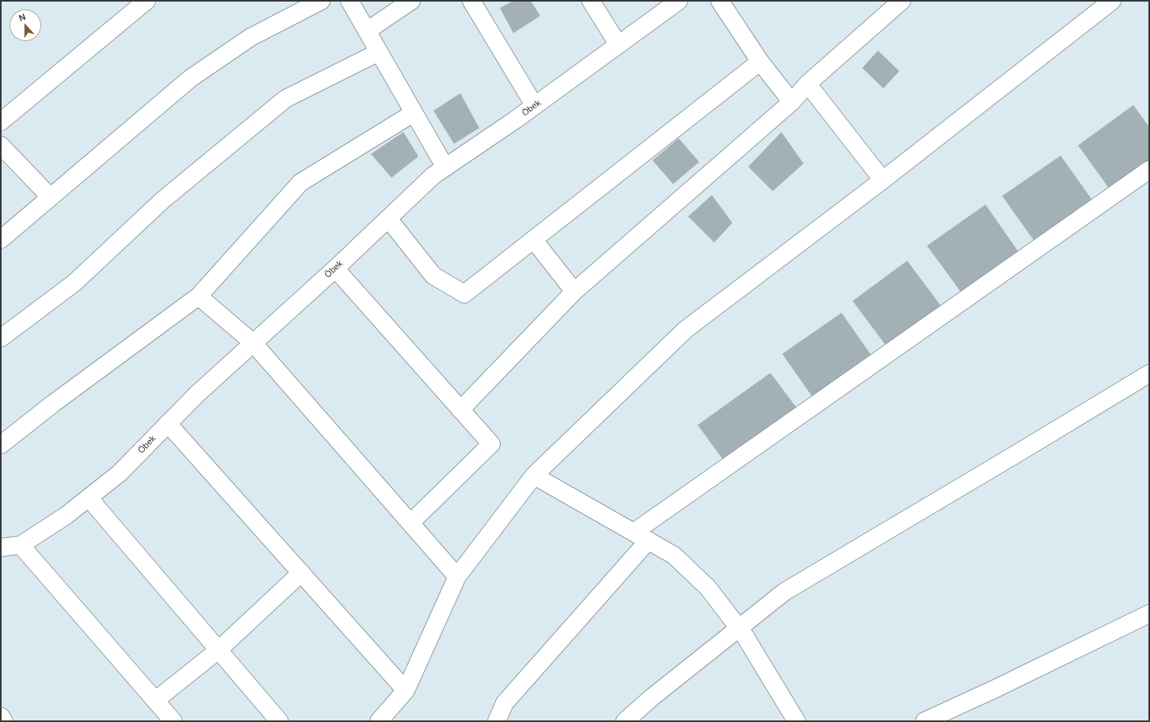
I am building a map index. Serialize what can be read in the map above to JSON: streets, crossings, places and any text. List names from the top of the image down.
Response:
{
  "streets": {
    "street": ["Öbek"]
  },
  "north": "top"
}
